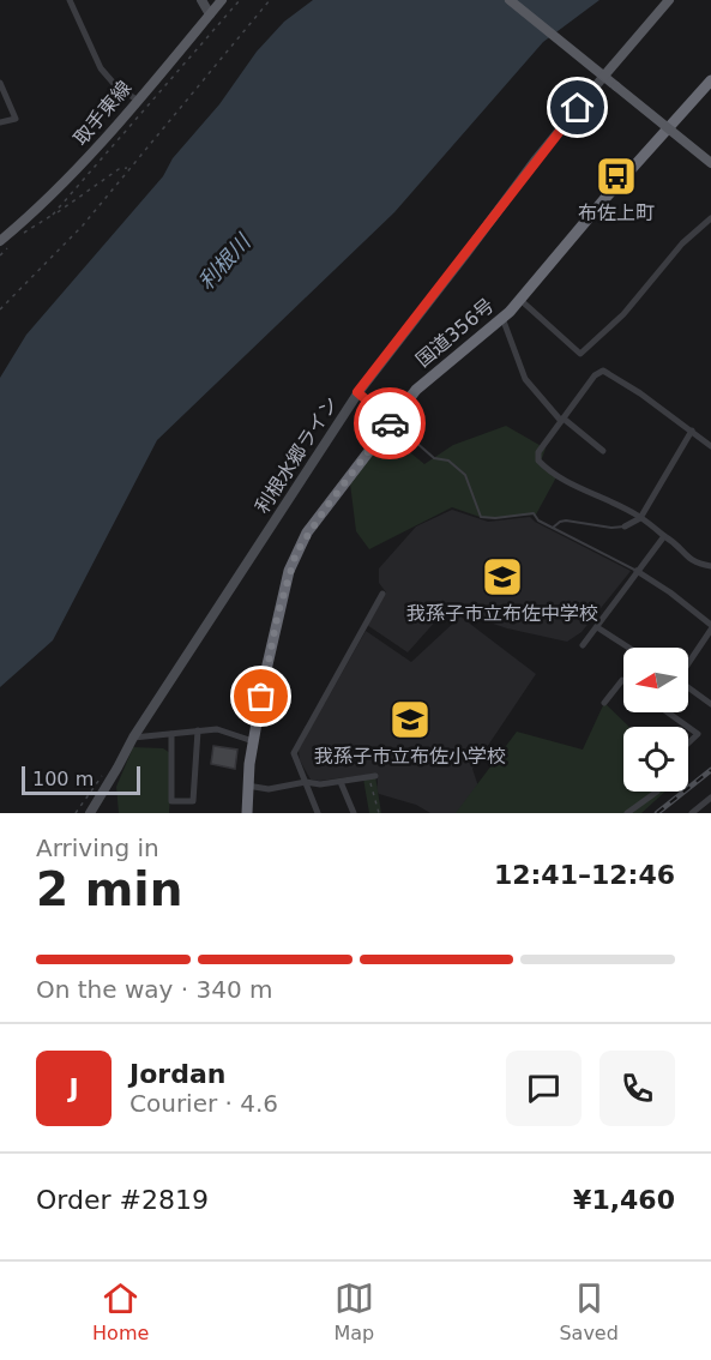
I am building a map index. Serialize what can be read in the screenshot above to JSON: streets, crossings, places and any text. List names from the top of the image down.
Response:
{
  "streets": {
    "highway": ["国道356号"],
    "main road": ["取手東線", "利根水郷ライン"]
  },
  "water": ["利根川"],
  "places": {
    "bus stop": ["布佐上町"],
    "school or university": ["我孫子市立布佐中学校", "我孫子市立布佐小学校"]
  },
  "scale_bar": "100 m",
  "north": "left",
  "page": {
    "scale": "100 m",
    "heading": ["2 min", "Arriving in", "12:41–12:46"],
    "panel": [
      "Jordan",
      "Courier · 4.6",
      "Order #2819",
      "¥1,460"
    ],
    "bar": "On the way · 340 m",
    "round": "J",
    "tabs": ["Home", "Map", "Saved"]
  }
}
